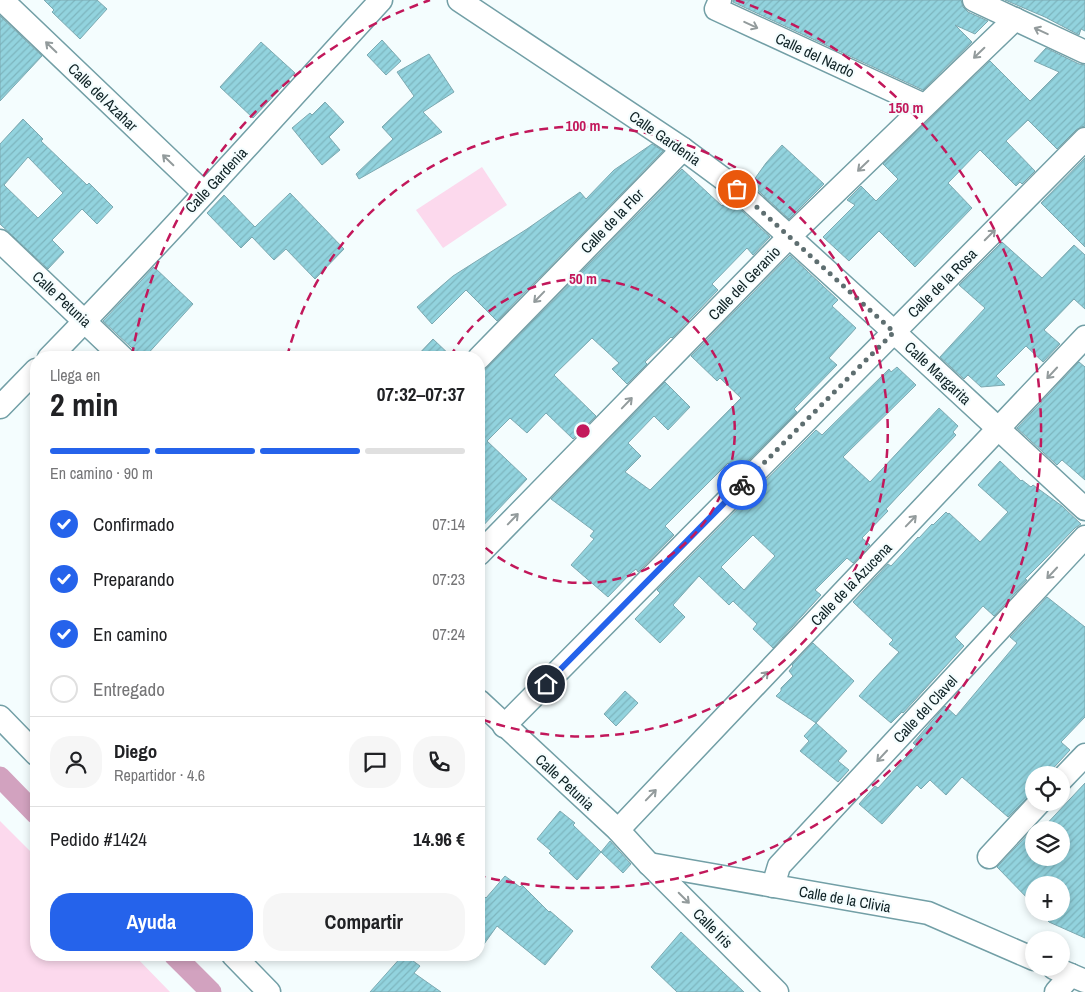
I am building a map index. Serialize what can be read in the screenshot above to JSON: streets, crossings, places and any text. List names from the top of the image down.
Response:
{
  "streets": {
    "street": [
      "Calle del Nardo",
      "Calle del Azahar",
      "Calle Gardenia",
      "Calle de la Flor",
      "Calle del Geranio",
      "Calle de la Rosa",
      "Calle Petunia",
      "Calle Margarita",
      "Calle de la Azucena",
      "Calle del Clavel",
      "Calle de la Clivia",
      "Calle Iris"
    ]
  },
  "crossings": [
    ["Calle del Nardo", "Calle del Geranio"],
    ["Calle del Azahar", "Calle Gardenia"],
    ["Calle Gardenia", "Calle de la Flor"],
    ["Calle Gardenia", "Calle del Geranio"],
    ["Calle Gardenia", "Calle Petunia"],
    ["Calle Gardenia", "Calle Margarita"],
    ["Calle del Geranio", "Calle Margarita"],
    ["Calle de la Rosa", "Calle Petunia"],
    ["Calle de la Rosa", "Calle Margarita"],
    ["Calle Petunia", "Calle de la Azucena"],
    ["Calle Petunia", "Calle de la Clivia"],
    ["Calle Petunia", "Calle Iris"],
    ["Calle Margarita", "Calle de la Azucena"],
    ["Calle del Clavel", "Calle de la Clivia"],
    ["Calle de la Clivia", "Calle Iris"]
  ],
  "one_way": [
    "Calle del Nardo",
    "Calle del Azahar",
    "Calle de la Flor",
    "Calle del Clavel",
    "Calle Iris"
  ],
  "page": {
    "heading": ["2 min", "Llega en", "07:32–07:37"],
    "panel": [
      "Diego",
      "Repartidor · 4.6",
      "Pedido #1424",
      "14.96 €"
    ],
    "bar": "En camino · 90 m",
    "list": [
      ["Confirmado", "07:14"],
      ["Preparando", "07:23"],
      ["En camino", "07:24"],
      "Entregado"
    ],
    "map_buttons": ["+", "−"],
    "buttons": ["Ayuda", "Compartir"]
  },
  "rings": ["150 m", "100 m", "50 m"]
}
